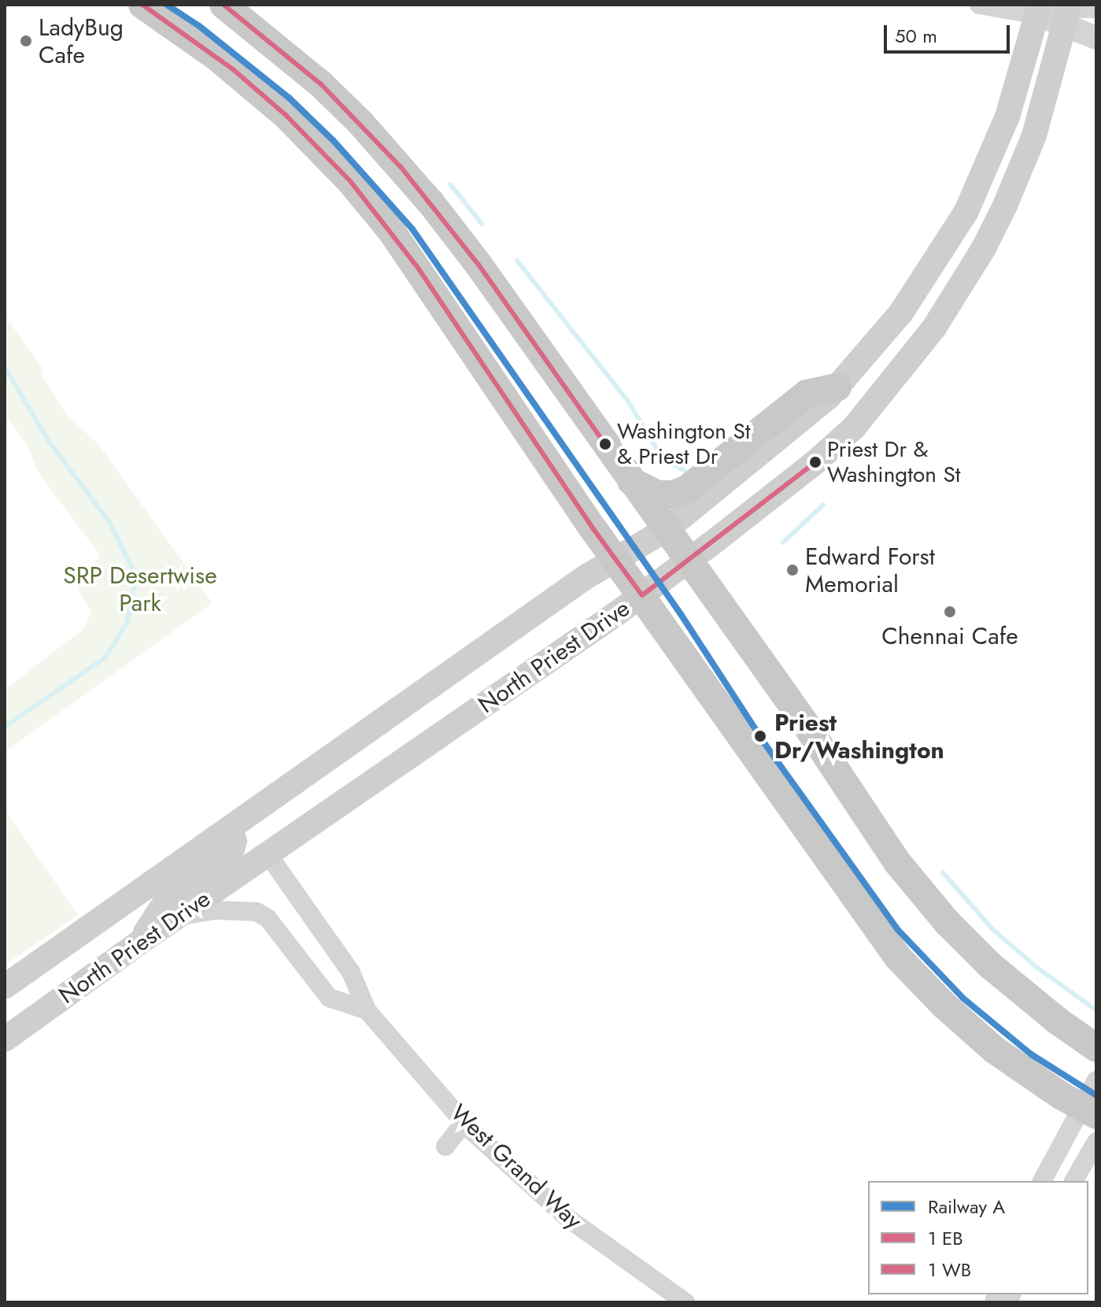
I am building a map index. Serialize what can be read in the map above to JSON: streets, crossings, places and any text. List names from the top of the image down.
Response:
{
  "streets": {
    "main road": ["North Priest Drive"],
    "street": ["West Grand Way"]
  },
  "crossings": [
    ["North Priest Drive", "West Grand Way"]
  ],
  "parks": ["SRP Desertwise Park"],
  "places": [
    "LadyBug Cafe",
    "Washington St & Priest Dr",
    "Priest Dr & Washington St",
    "Edward Forst Memorial",
    "Chennai Cafe",
    "Priest Dr/Washington"
  ],
  "lines": ["rail line A"],
  "legend": ["Railway A", "1 EB", "1 WB"],
  "scale_bar": "50 m"
}
